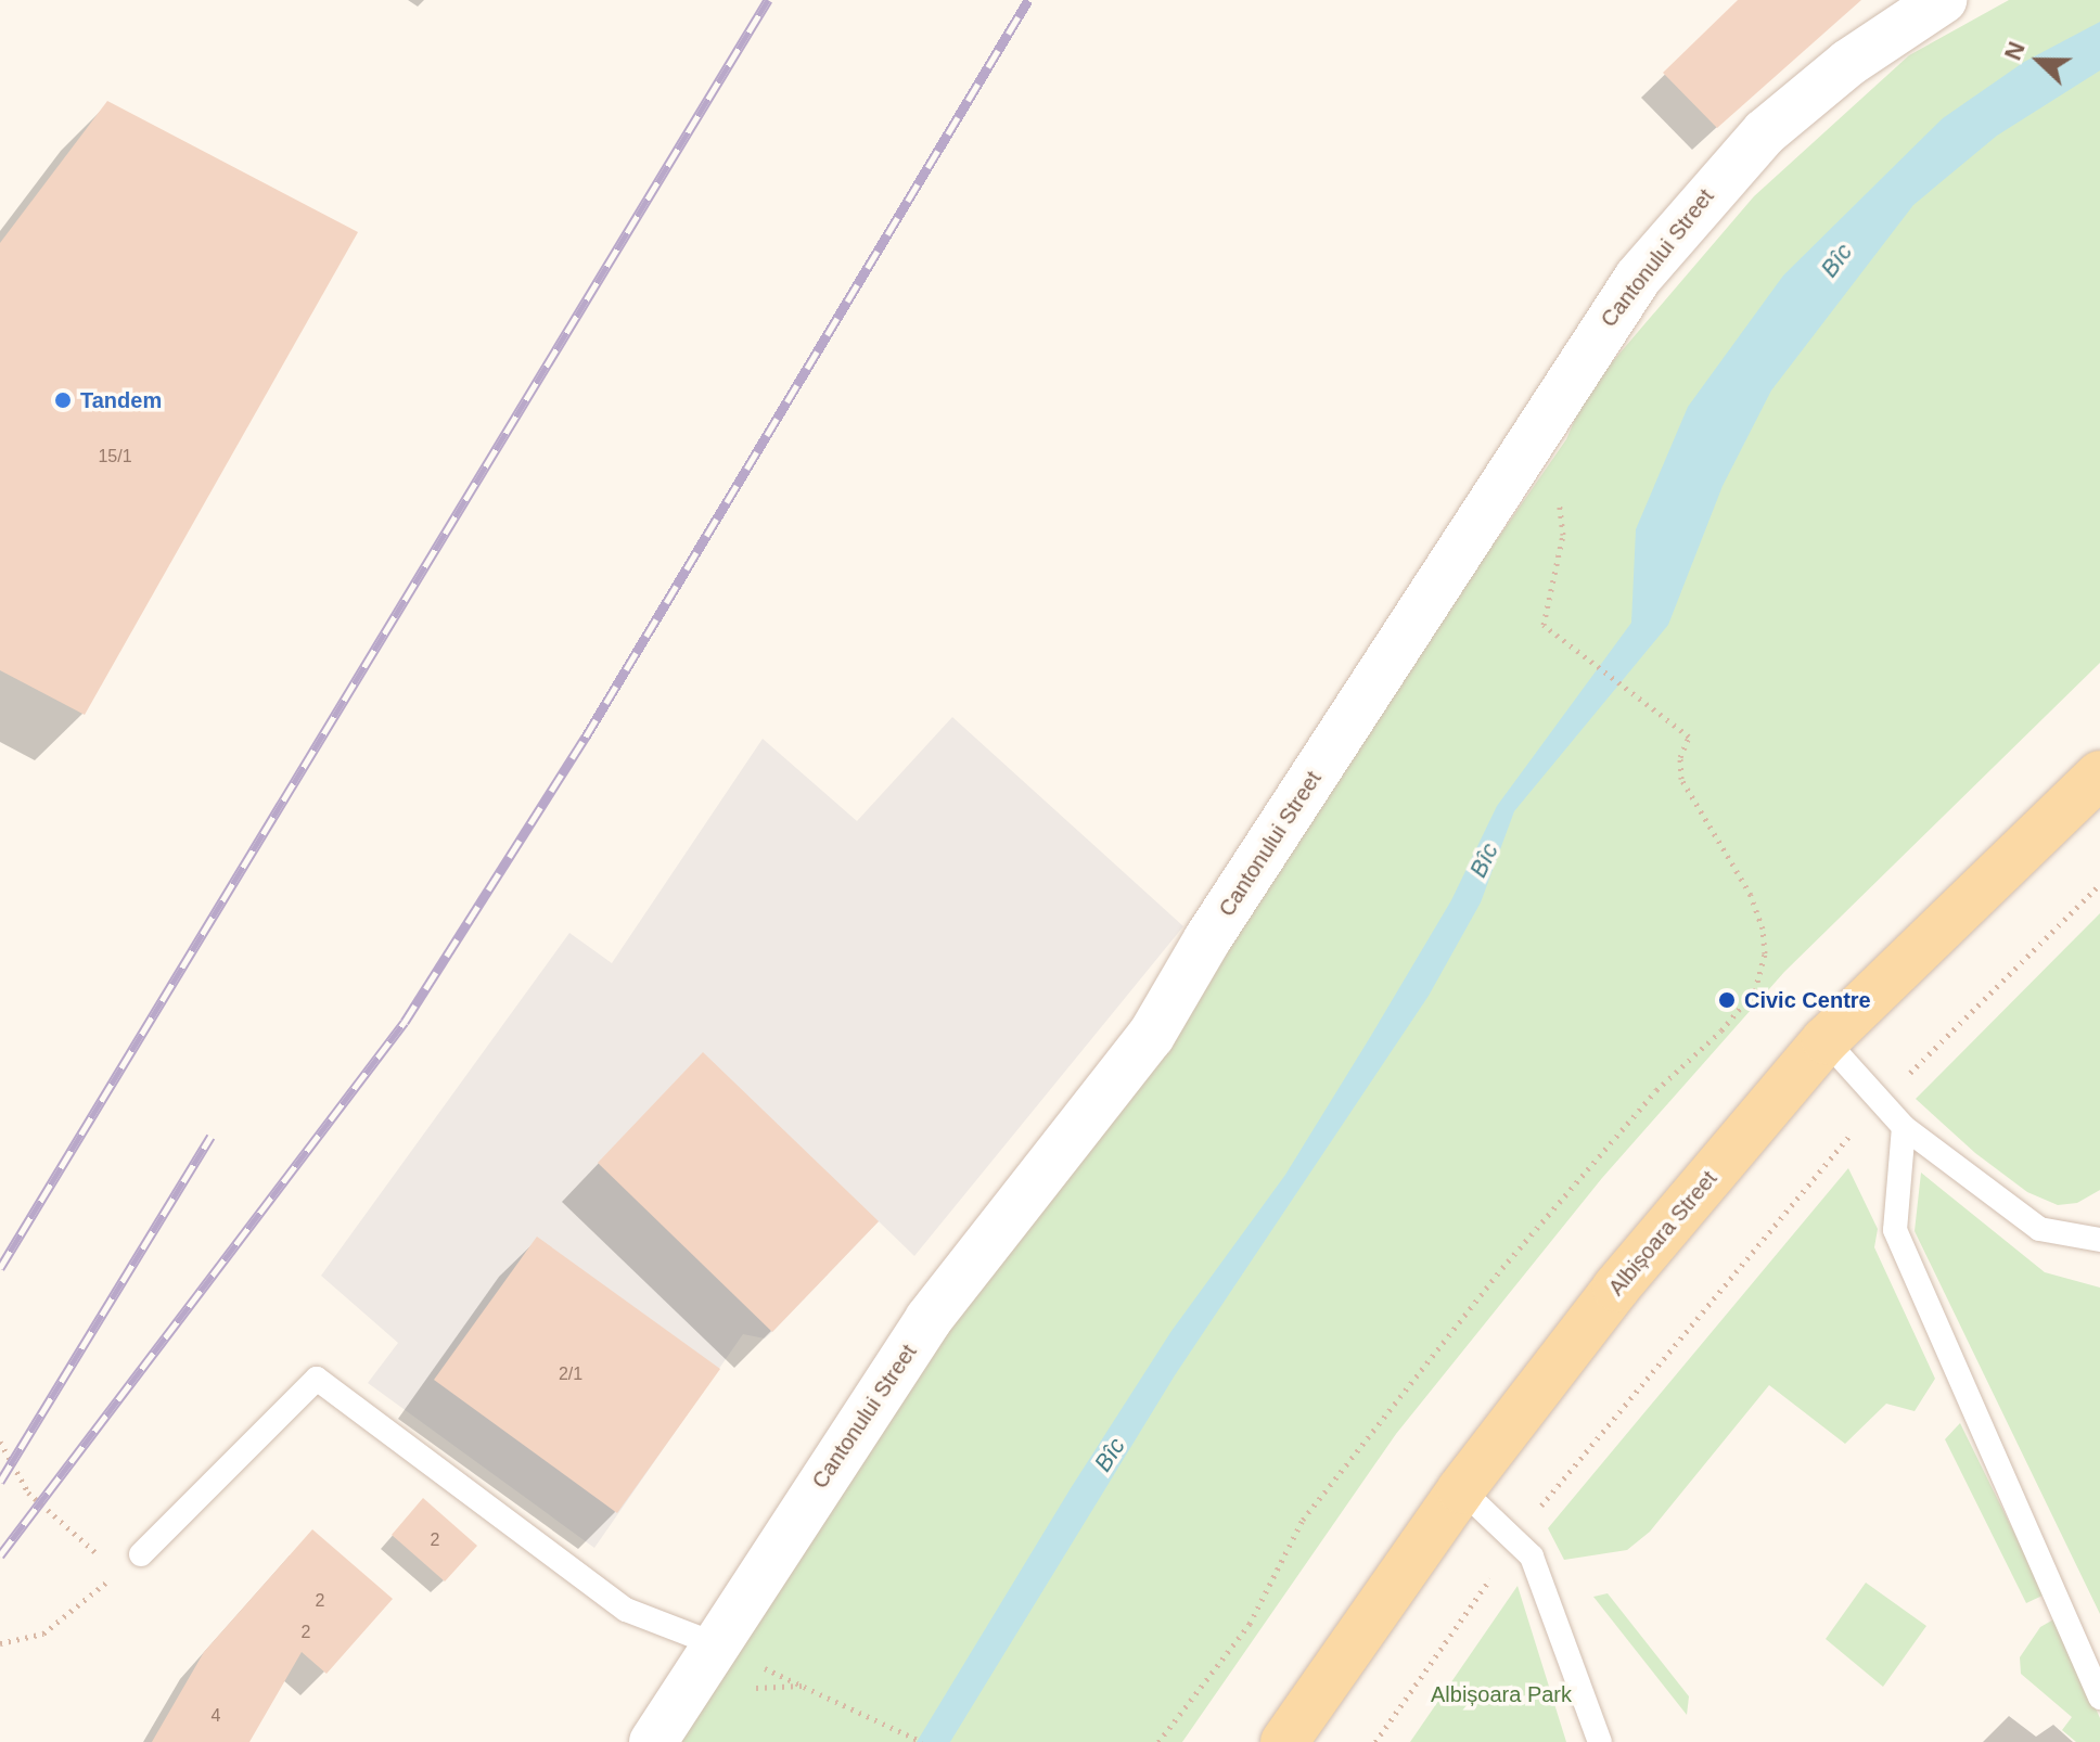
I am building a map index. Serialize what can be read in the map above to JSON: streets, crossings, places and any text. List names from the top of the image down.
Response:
{
  "streets": {
    "main road": ["Albișoara Street"],
    "street": ["Cantonului Street"]
  },
  "water": ["Bîc"],
  "parks": ["Albișoara Park"],
  "places": ["Tandem", "Civic Centre"],
  "house_numbers": [
    "15/1",
    "2/1",
    "2",
    "2",
    "2",
    "4"
  ],
  "north": "left"
}
